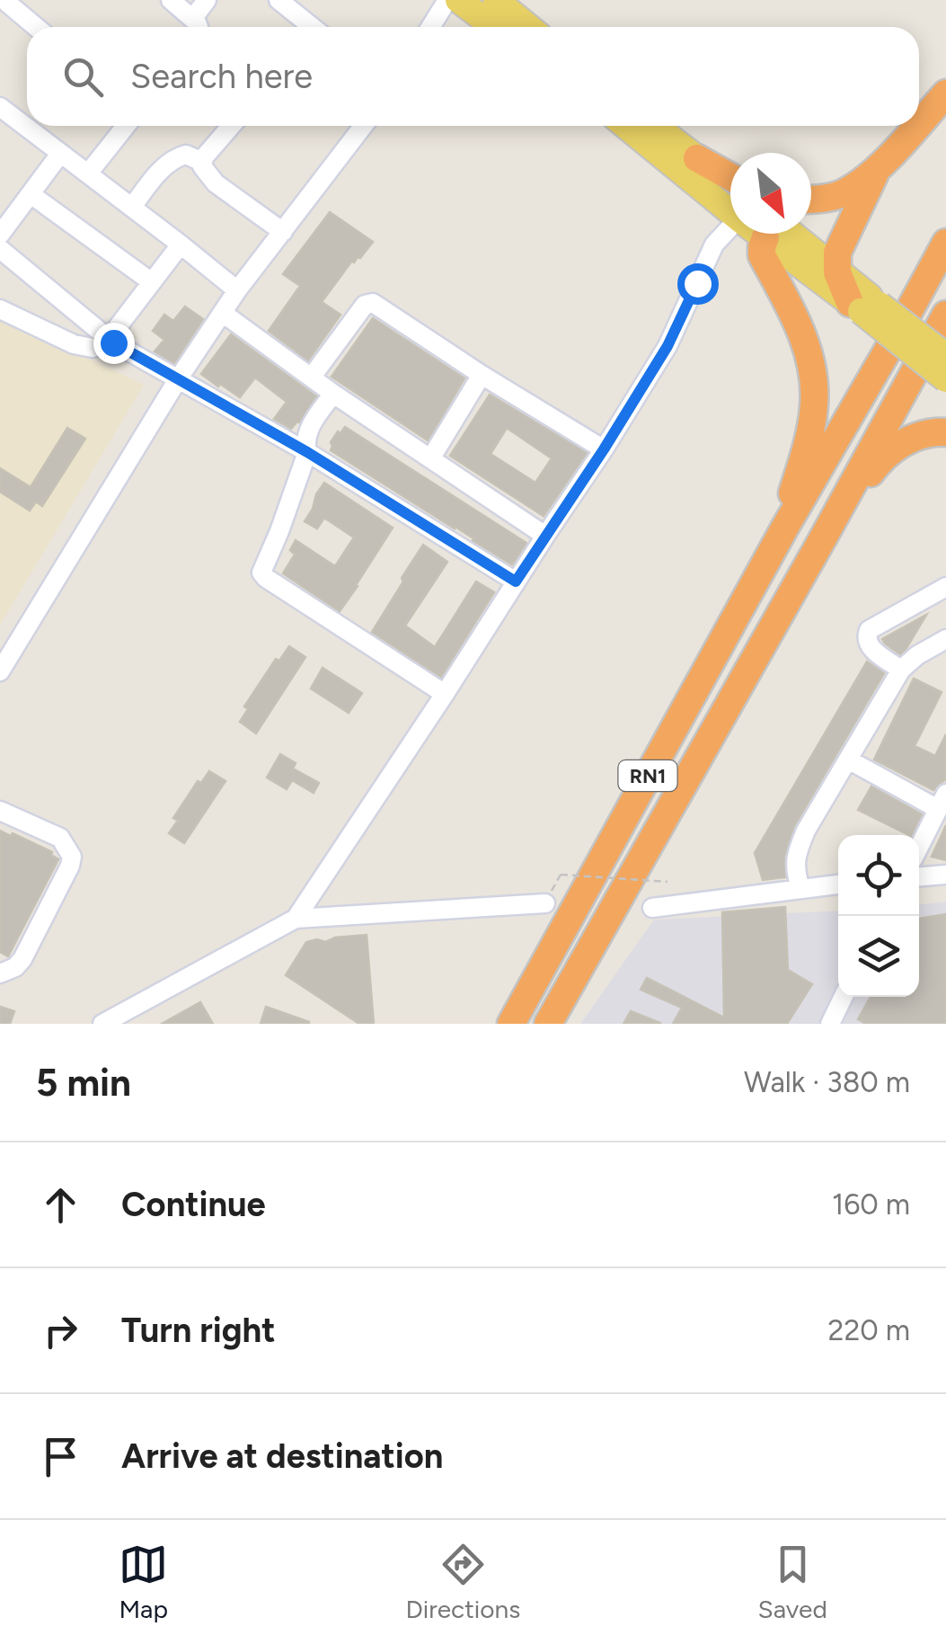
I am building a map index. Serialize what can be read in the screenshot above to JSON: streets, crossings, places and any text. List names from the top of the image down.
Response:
{
  "streets": {
    "highway": ["RN1"]
  },
  "north": "bottom right",
  "page": {
    "search": "Search here",
    "heading": ["5 min", "Walk · 380 m"],
    "list": [
      ["Continue", "160 m"],
      ["Turn right", "220 m"],
      "Arrive at destination"
    ],
    "nav": ["Map", "Directions", "Saved"]
  }
}
